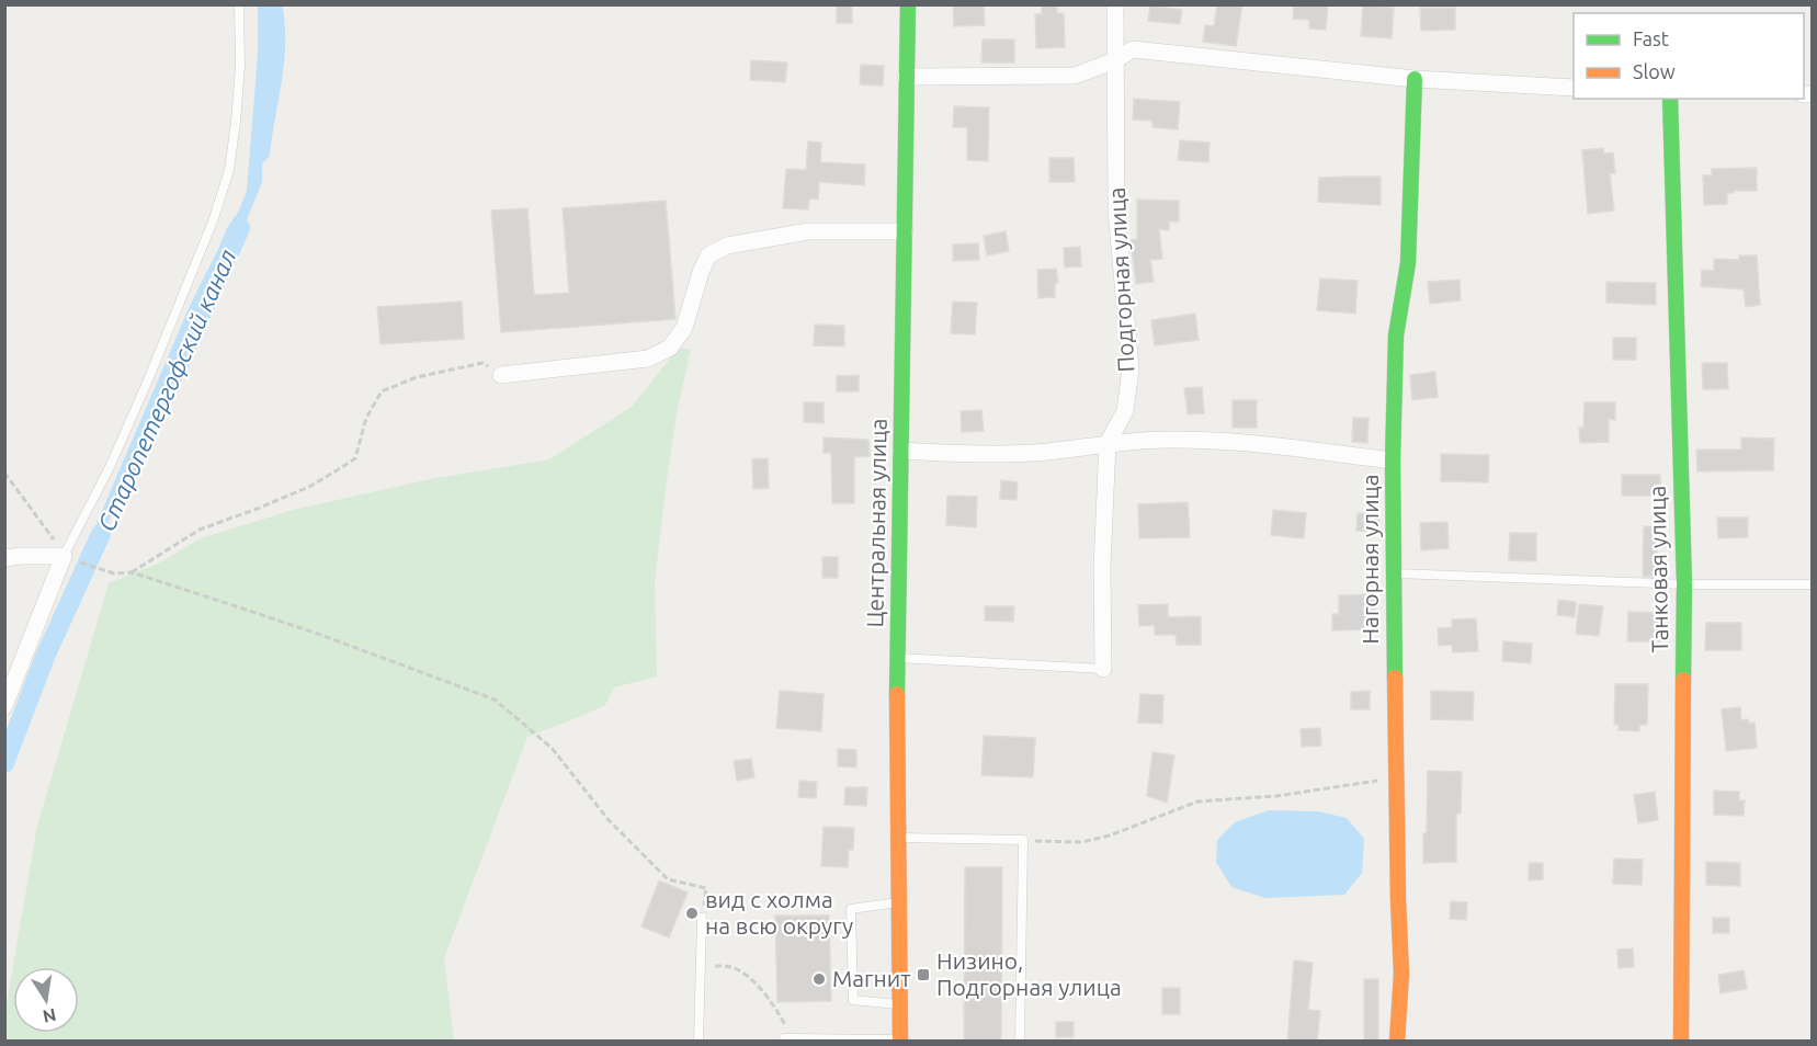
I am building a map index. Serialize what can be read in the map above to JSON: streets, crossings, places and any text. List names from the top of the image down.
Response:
{
  "streets": {
    "street": [
      "Подгорная улица",
      "Центральная улица",
      "Нагорная улица",
      "Танковая улица"
    ]
  },
  "water": ["Старопетергофский канал"],
  "places": {
    "other": ["вид с холма на всю округу", "Магнит"],
    "transit": ["Низино, Подгорная улица"]
  },
  "legend": ["Fast", "Slow"],
  "north": "bottom"
}
